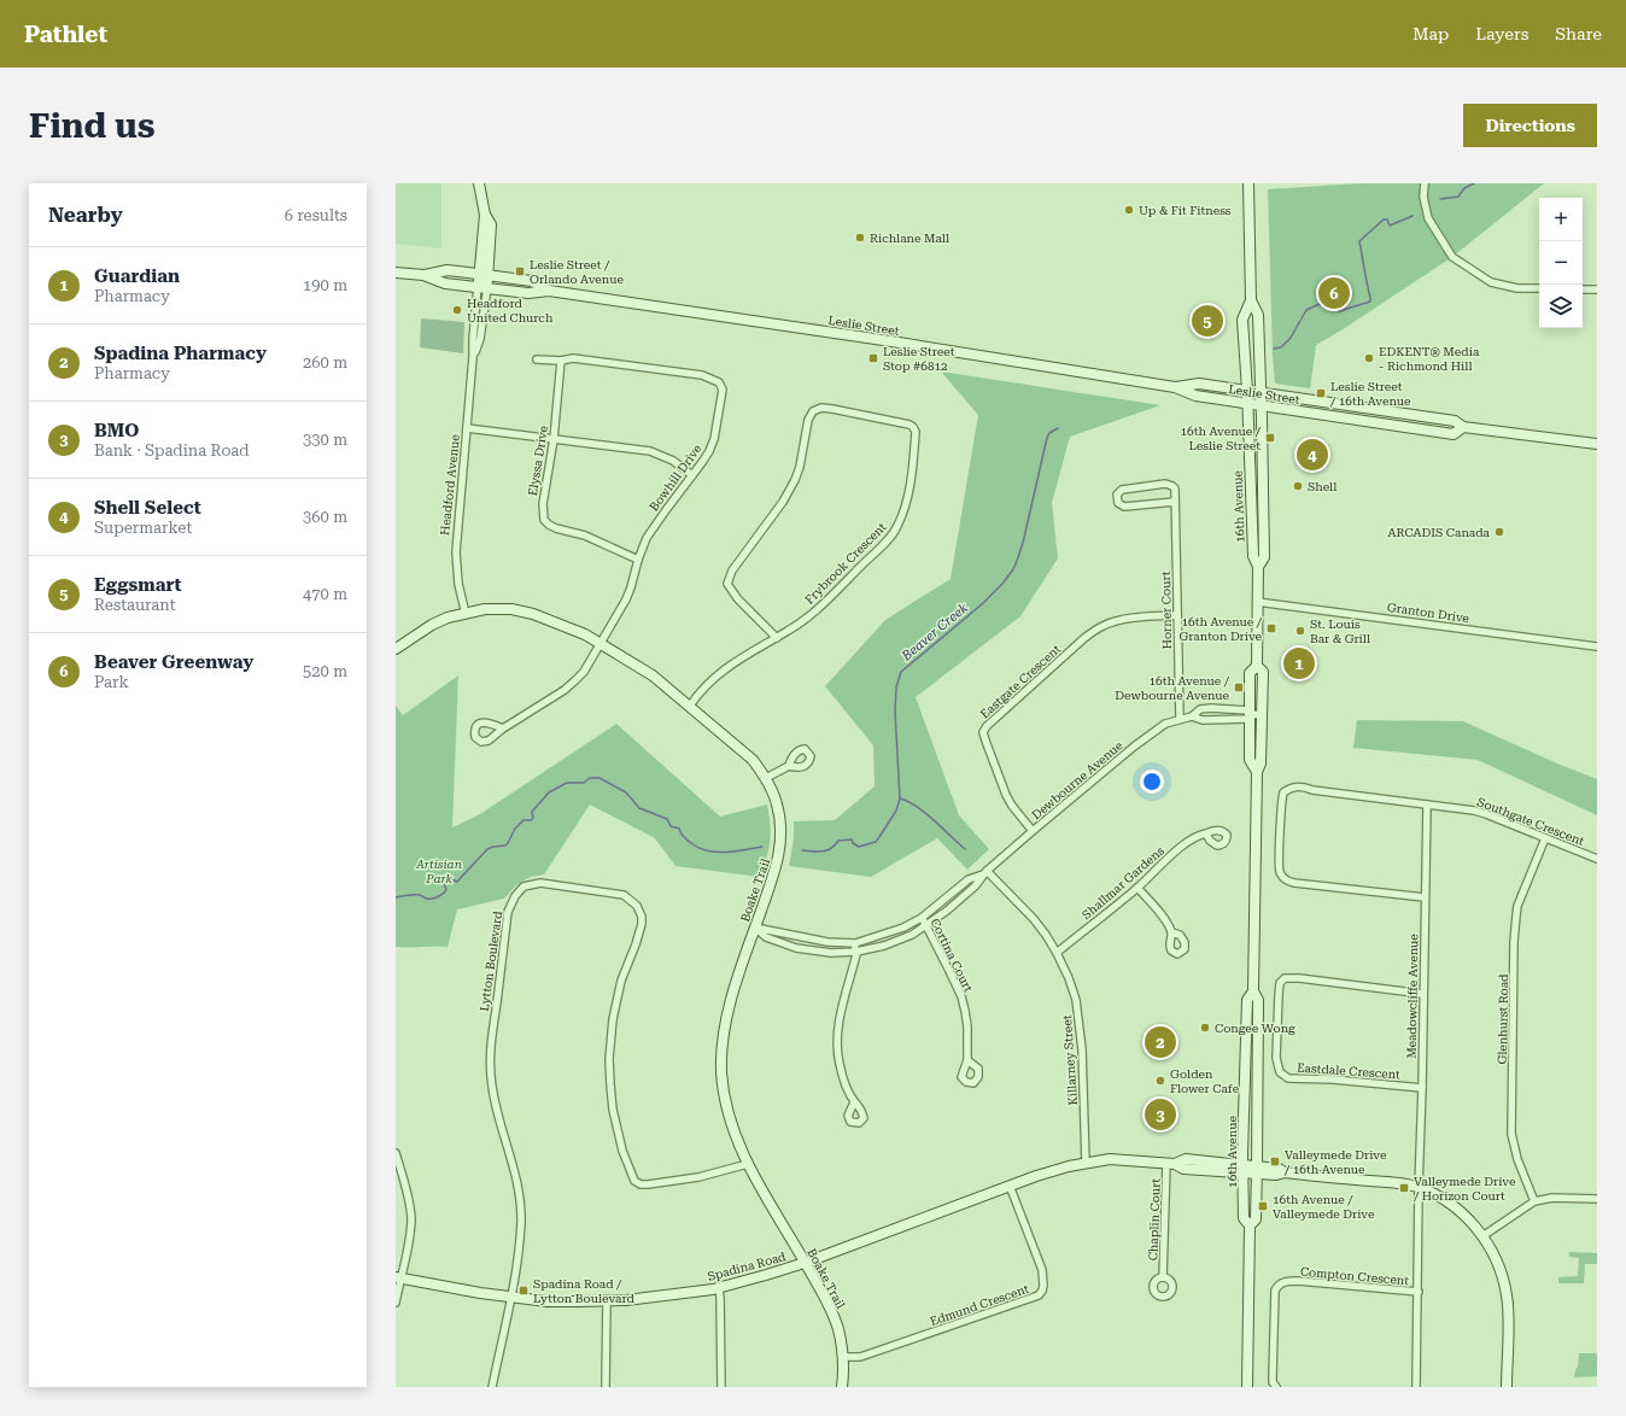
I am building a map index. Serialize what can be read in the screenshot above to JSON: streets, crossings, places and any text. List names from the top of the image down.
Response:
{
  "streets": {
    "main road": [
      "Leslie Street",
      "16th Avenue",
      "Boake Trail",
      "Spadina Road"
    ],
    "street": [
      "Elyssa Drive",
      "Bowhill Drive",
      "Headford Avenue",
      "Frybrook Crescent",
      "Horner Court",
      "Granton Drive",
      "Eastgate Crescent",
      "Dewbourne Avenue",
      "Southgate Crescent",
      "Shallmar Gardens",
      "Cortina Court",
      "Lytton Boulevard",
      "Meadowcliffe Avenue",
      "Glenhurst Road",
      "Killarney Street",
      "Eastdale Crescent",
      "Chaplin Court",
      "Compton Crescent",
      "Edmund Crescent"
    ]
  },
  "crossings": [
    ["Leslie Street", "Headford Avenue"],
    ["Leslie Street", "16th Avenue"],
    ["Elyssa Drive", "Bowhill Drive"],
    ["Bowhill Drive", "Boake Trail"],
    ["Headford Avenue", "Boake Trail"],
    ["16th Avenue", "Granton Drive"],
    ["16th Avenue", "Dewbourne Avenue"],
    ["16th Avenue", "Spadina Road"],
    ["Frybrook Crescent", "Boake Trail"],
    ["Horner Court", "Eastgate Crescent"],
    ["Horner Court", "Dewbourne Avenue"],
    ["Eastgate Crescent", "Dewbourne Avenue"],
    ["Dewbourne Avenue", "Boake Trail"],
    ["Dewbourne Avenue", "Cortina Court"],
    ["Dewbourne Avenue", "Killarney Street"],
    ["Southgate Crescent", "Meadowcliffe Avenue"],
    ["Southgate Crescent", "Glenhurst Road"],
    ["Shallmar Gardens", "Killarney Street"],
    ["Boake Trail", "Lytton Boulevard"],
    ["Boake Trail", "Spadina Road"],
    ["Boake Trail", "Edmund Crescent"],
    ["Lytton Boulevard", "Spadina Road"],
    ["Meadowcliffe Avenue", "Eastdale Crescent"],
    ["Meadowcliffe Avenue", "Spadina Road"],
    ["Meadowcliffe Avenue", "Compton Crescent"],
    ["Killarney Street", "Spadina Road"],
    ["Chaplin Court", "Spadina Road"],
    ["Spadina Road", "Edmund Crescent"]
  ],
  "water": ["Beaver Creek"],
  "parks": ["Artisian Park"],
  "places": {
    "other": [
      "Up & Fit Fitness",
      "Richlane Mall",
      "Headford United Church",
      "EDKENT® Media - Richmond Hill",
      "Shell",
      "ARCADIS Canada",
      "St. Louis Bar & Grill",
      "Congee Wong",
      "Golden Flower Cafe"
    ],
    "transit": [
      "Leslie Street / Orlando Avenue",
      "Leslie Street Stop #6812",
      "Leslie Street / 16th Avenue",
      "16th Avenue / Leslie Street",
      "16th Avenue / Granton Drive",
      "16th Avenue / Dewbourne Avenue",
      "Valleymede Drive / 16th Avenue",
      "Valleymede Drive / Horizon Court",
      "16th Avenue / Valleymede Drive",
      "Spadina Road / Lytton Boulevard"
    ]
  },
  "page": {
    "header": "Pathlet",
    "nav": ["Map", "Layers", "Share"],
    "buttons": "Directions",
    "title": "Find us",
    "heading": ["Nearby", "6 results"],
    "map_buttons": ["+", "−"],
    "list": [
      {
        "mark": "1",
        "name": "Guardian",
        "note": "Pharmacy",
        "value": "190 m"
      },
      {
        "mark": "2",
        "name": "Spadina Pharmacy",
        "note": "Pharmacy",
        "value": "260 m"
      },
      {
        "mark": "3",
        "name": "BMO",
        "note": "Bank · Spadina Road",
        "value": "330 m"
      },
      {
        "mark": "4",
        "name": "Shell Select",
        "note": "Supermarket",
        "value": "360 m"
      },
      {
        "mark": "5",
        "name": "Eggsmart",
        "note": "Restaurant",
        "value": "470 m"
      },
      {
        "mark": "6",
        "name": "Beaver Greenway",
        "note": "Park",
        "value": "520 m"
      }
    ],
    "pins": [
      "6",
      "5",
      "4",
      "1",
      "2",
      "3"
    ]
  }
}
